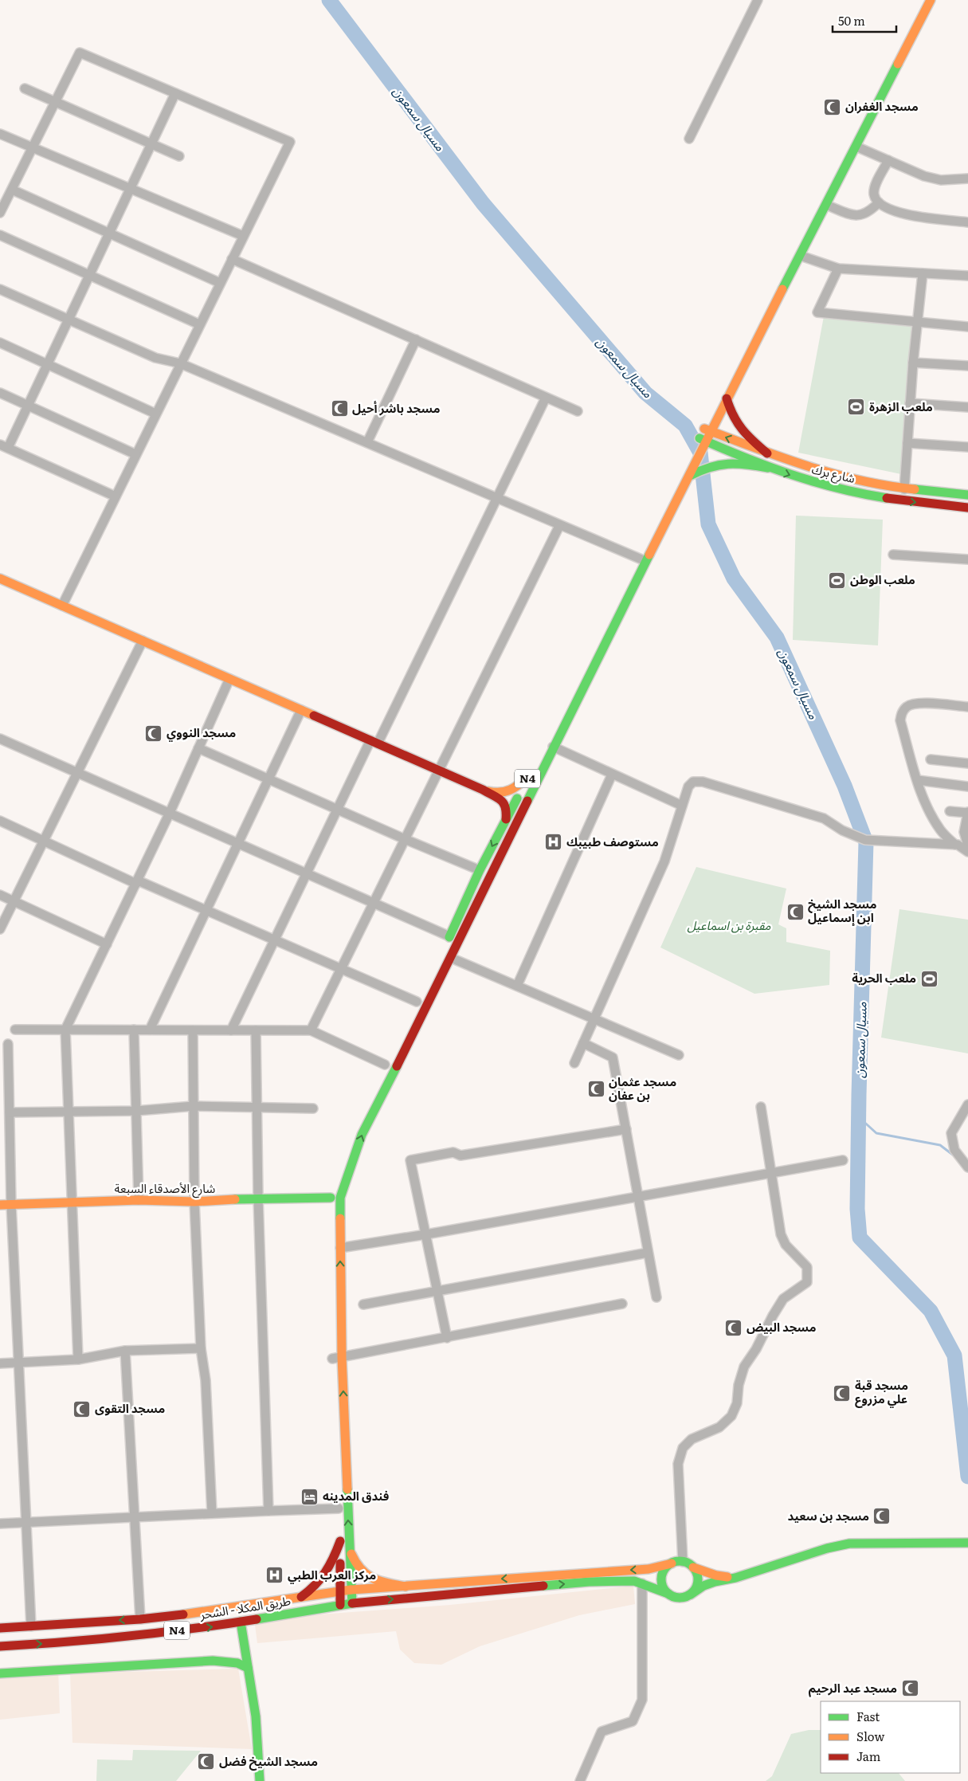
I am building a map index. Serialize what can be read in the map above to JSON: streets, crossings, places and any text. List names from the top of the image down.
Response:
{
  "streets": {
    "main road": [
      "شارع برك",
      "N4",
      "شارع الأصدقاء السبعة",
      "طريق المكلا - الشحر"
    ]
  },
  "crossings": [
    ["شارع برك", "N4"],
    ["N4", "طريق المكلا - الشحر"]
  ],
  "water": ["مسيال سمعون"],
  "parks": ["مقبرة بن اسماعيل"],
  "places": {
    "mosque": [
      "مسجد الغفران",
      "مسجد باشر أحيل",
      "مسجد النووي",
      "مسجد الشيخ ابن إسماعيل",
      "مسجد عثمان بن عفان",
      "مسجد البيض",
      "مسجد قبة علي مزروع",
      "مسجد التقوى",
      "مسجد بن سعيد",
      "مسجد عبد الرحيم",
      "مسجد الشيخ فضل"
    ],
    "sports": ["ملعب الزهرة", "ملعب الوطن", "ملعب الحرية"],
    "hospital": ["مستوصف طبيبك", "مركز العرب الطبي"],
    "hotel": ["فندق المدينه"]
  },
  "legend": ["Fast", "Slow", "Jam"],
  "scale_bar": "50 m"
}
